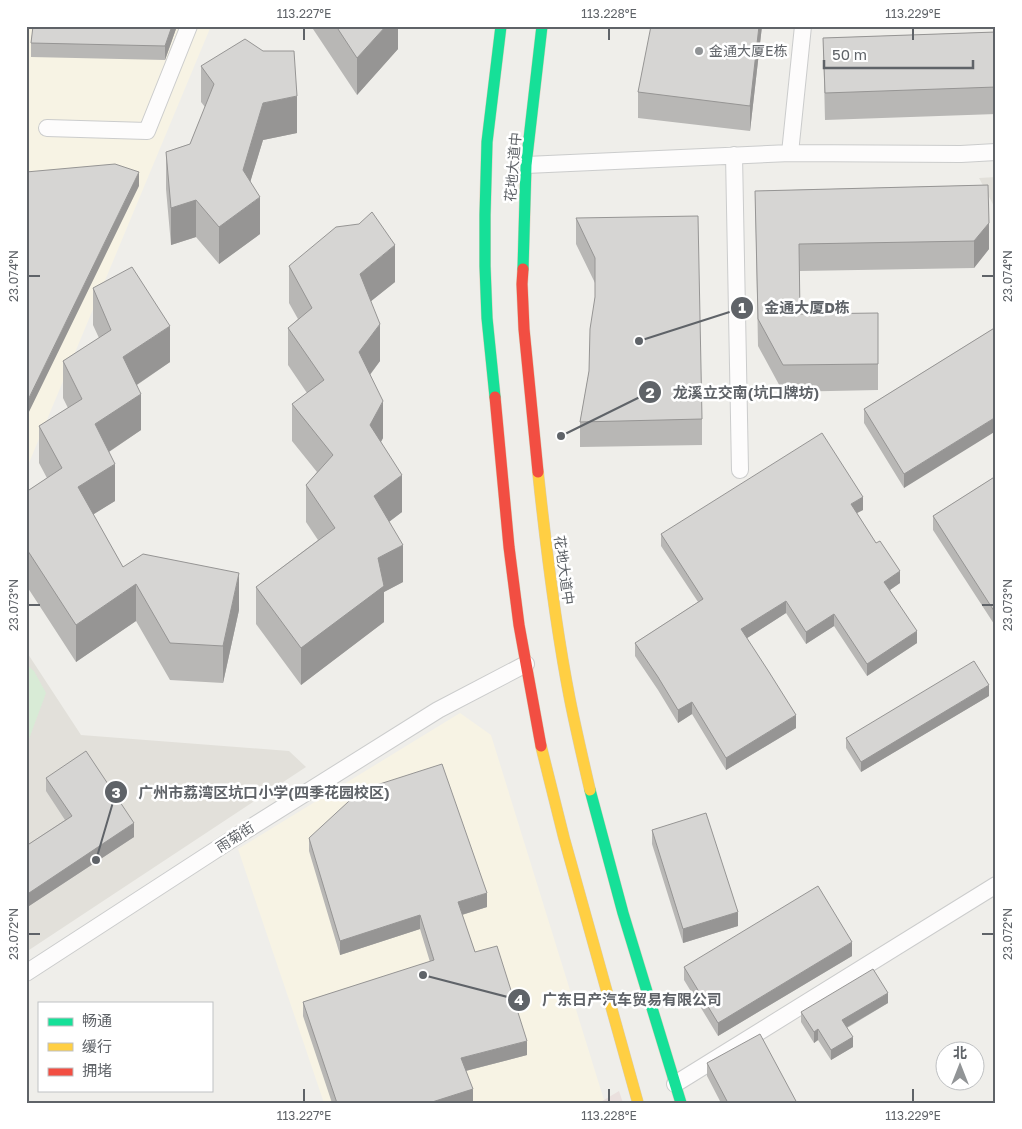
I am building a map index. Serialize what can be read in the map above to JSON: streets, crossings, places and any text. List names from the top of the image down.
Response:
{
  "streets": {
    "main road": ["花地大道中"],
    "street": ["雨菊街"]
  },
  "crossings": [
    ["花地大道中", "雨菊街"]
  ],
  "places": [
    "金通大厦E栋",
    "金通大厦D栋",
    "龙溪立交南(坑口牌坊)",
    "广州市荔湾区坑口小学(四季花园校区)",
    "广东日产汽车贸易有限公司"
  ],
  "legend": ["畅通", "缓行", "拥堵"],
  "scale_bar": "50 m",
  "north": "top",
  "coordinates": [
    "113.227°E",
    "113.228°E",
    "113.229°E",
    "23.074°N",
    "23.073°N",
    "23.072°N"
  ]
}
